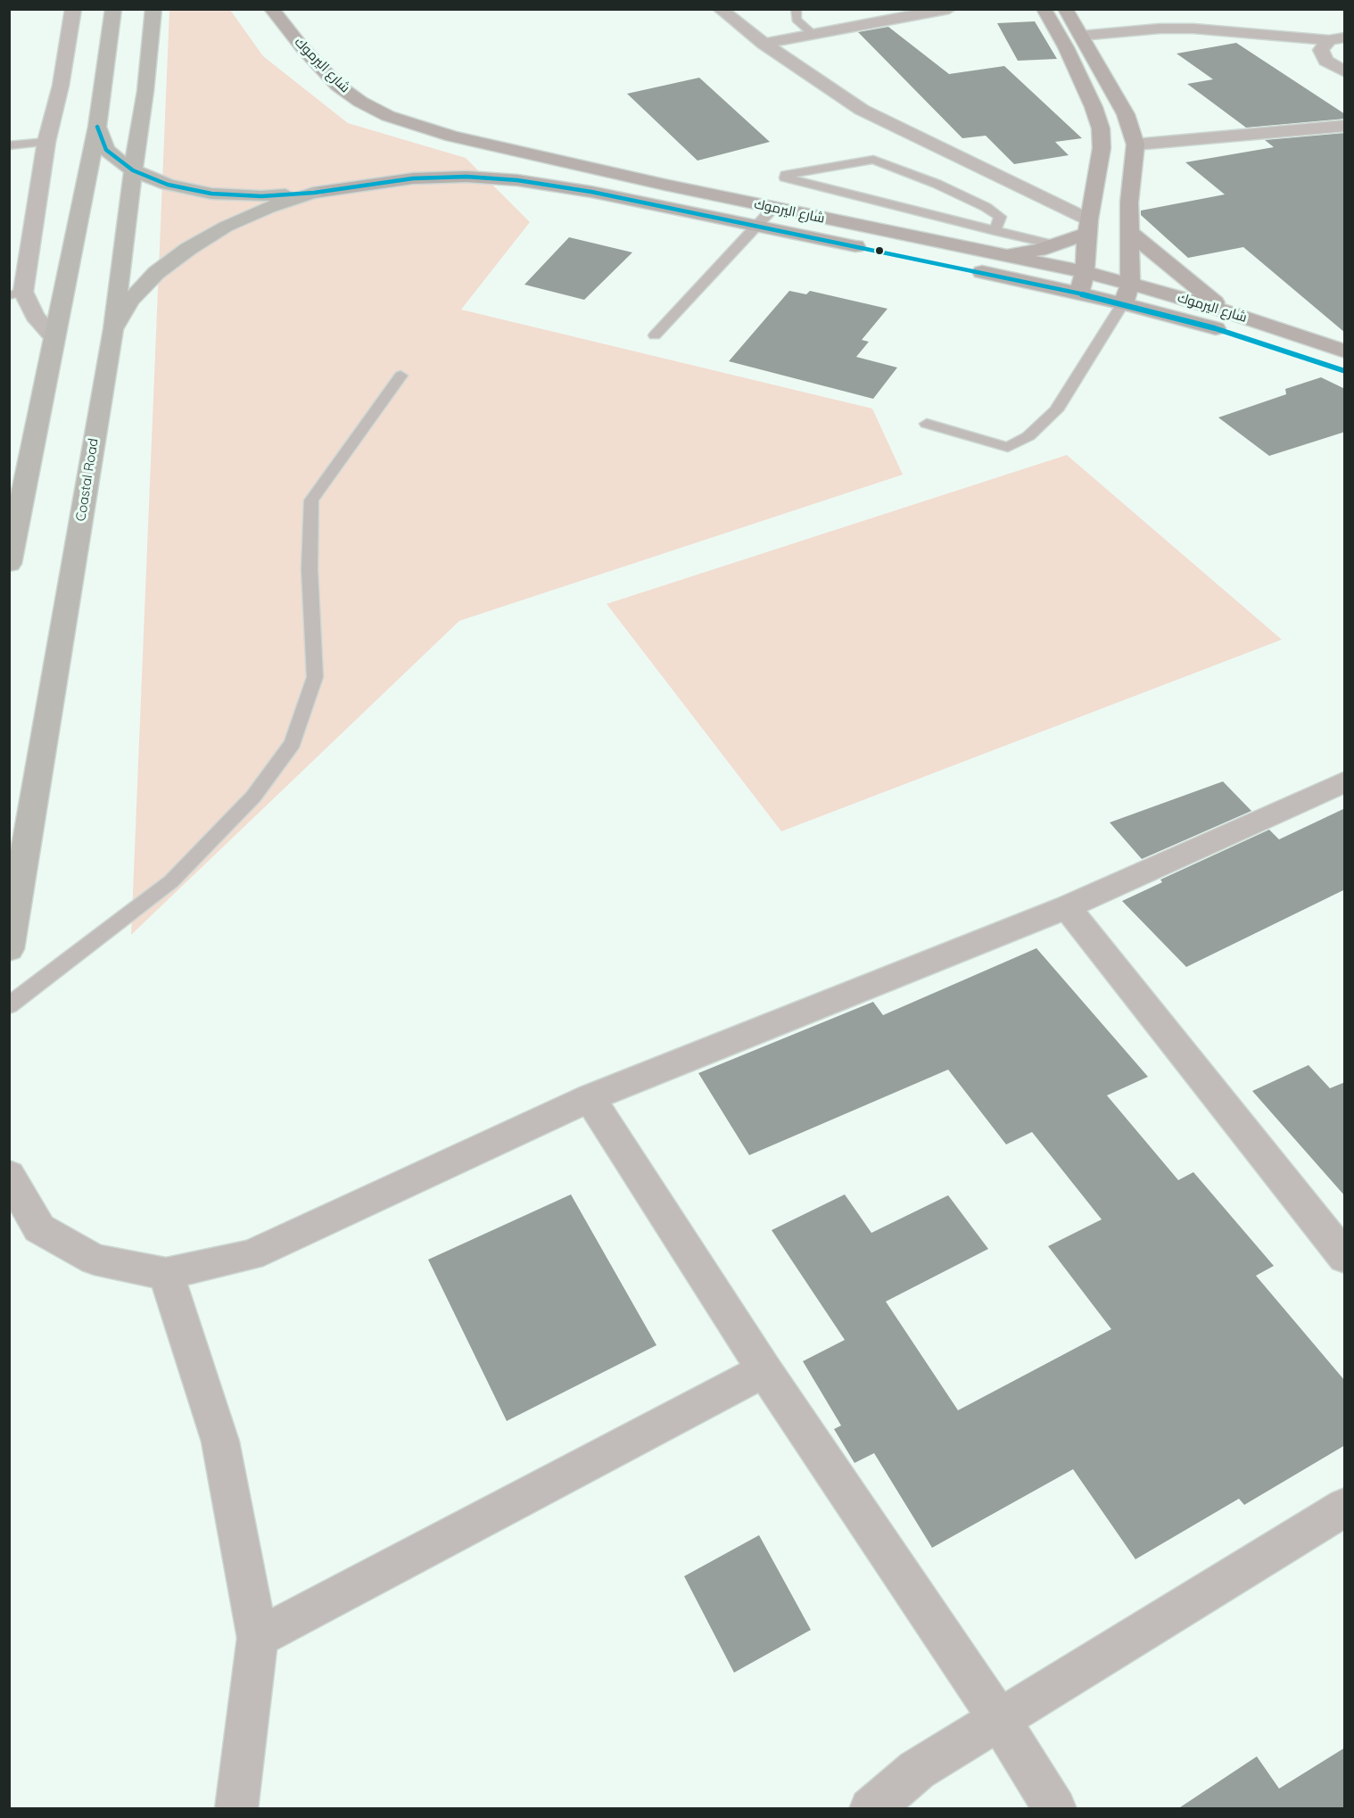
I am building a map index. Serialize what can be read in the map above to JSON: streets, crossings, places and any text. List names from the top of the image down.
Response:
{
  "streets": {
    "highway": ["Coastal Road"],
    "main road": ["شارع اليرموك"]
  }
}
